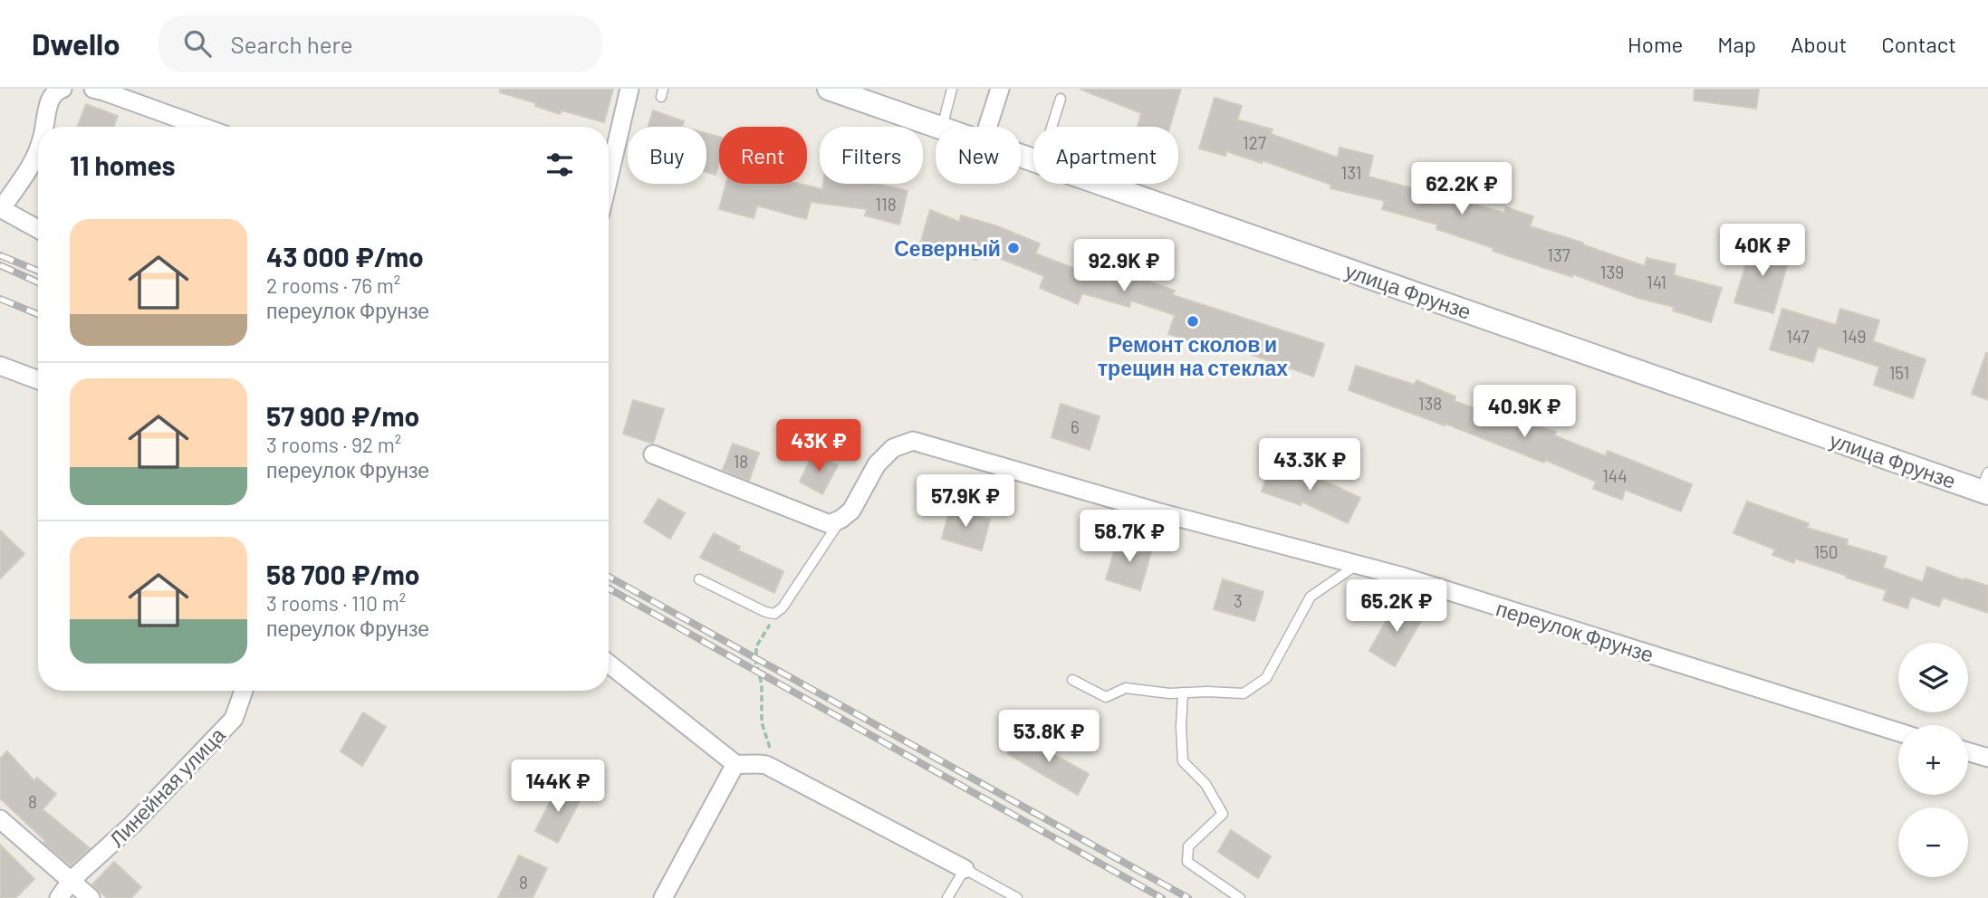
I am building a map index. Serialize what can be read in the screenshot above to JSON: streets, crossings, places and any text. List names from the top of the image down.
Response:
{
  "streets": {
    "street": ["улица Фрунзе", "переулок Фрунзе", "Линейная улица"]
  },
  "places": ["Северный", "Ремонт сколов и трещин на стеклах"],
  "house_numbers": [
    "127",
    "131",
    "118",
    "137",
    "139",
    "141",
    "147",
    "149",
    "151",
    "138",
    "6",
    "18",
    "144",
    "150",
    "3",
    "8",
    "8"
  ],
  "page": {
    "header": "Dwello",
    "search": "Search here",
    "nav": [
      "Home",
      "Map",
      "About",
      "Contact"
    ],
    "chip": [
      "Buy",
      "Rent",
      "Filters",
      "New",
      "Apartment"
    ],
    "heading": "11 homes",
    "price": [
      "62.2K ₽",
      "40K ₽",
      "92.9K ₽",
      "40.9K ₽",
      "43K ₽",
      "43.3K ₽",
      "57.9K ₽",
      "58.7K ₽",
      "65.2K ₽",
      "53.8K ₽",
      "144K ₽"
    ],
    "list": [
      {
        "name": "43 000 ₽/mo",
        "note": "2 rooms · 76 m² · переулок Фрунзе"
      },
      {
        "name": "57 900 ₽/mo",
        "note": "3 rooms · 92 m² · переулок Фрунзе"
      },
      {
        "name": "58 700 ₽/mo",
        "note": "3 rooms · 110 m² · переулок Фрунзе"
      }
    ],
    "map_buttons": ["+", "−"]
  }
}
